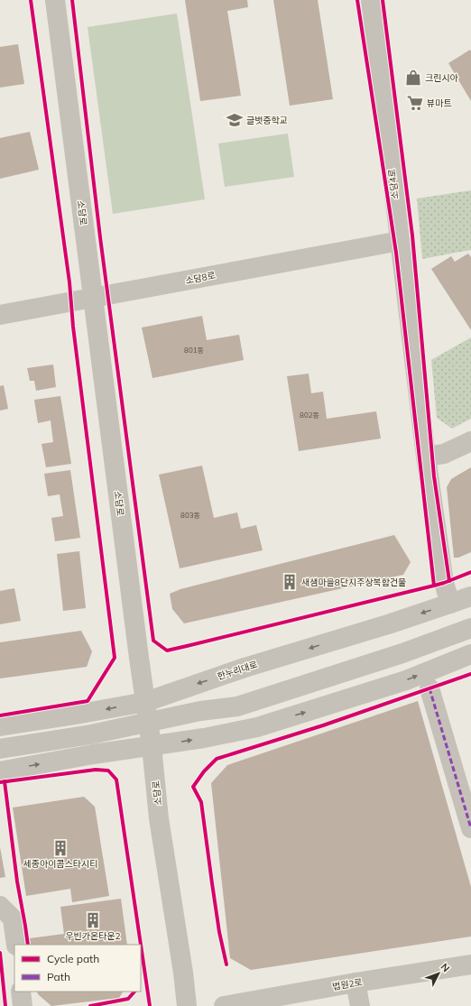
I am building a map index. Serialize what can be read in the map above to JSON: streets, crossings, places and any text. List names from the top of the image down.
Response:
{
  "streets": {
    "street": [
      "소담4로",
      "소담로",
      "소담8로",
      "한누리대로",
      "법원2로"
    ]
  },
  "crossings": [
    ["소담4로", "소담8로"],
    ["소담4로", "한누리대로"],
    ["소담로", "소담8로"],
    ["소담로", "한누리대로"]
  ],
  "places": {
    "shop": ["크린시아"],
    "supermarket": ["뷰마트"],
    "school or university": ["글벗중학교"],
    "building": ["새샘마을8단지주상복합건물", "세종아이콤스타시티", "우빈가온타운2"]
  },
  "house_numbers": ["801동", "802동", "803동"],
  "legend": ["Cycle path", "Path"],
  "north": "top right"
}
